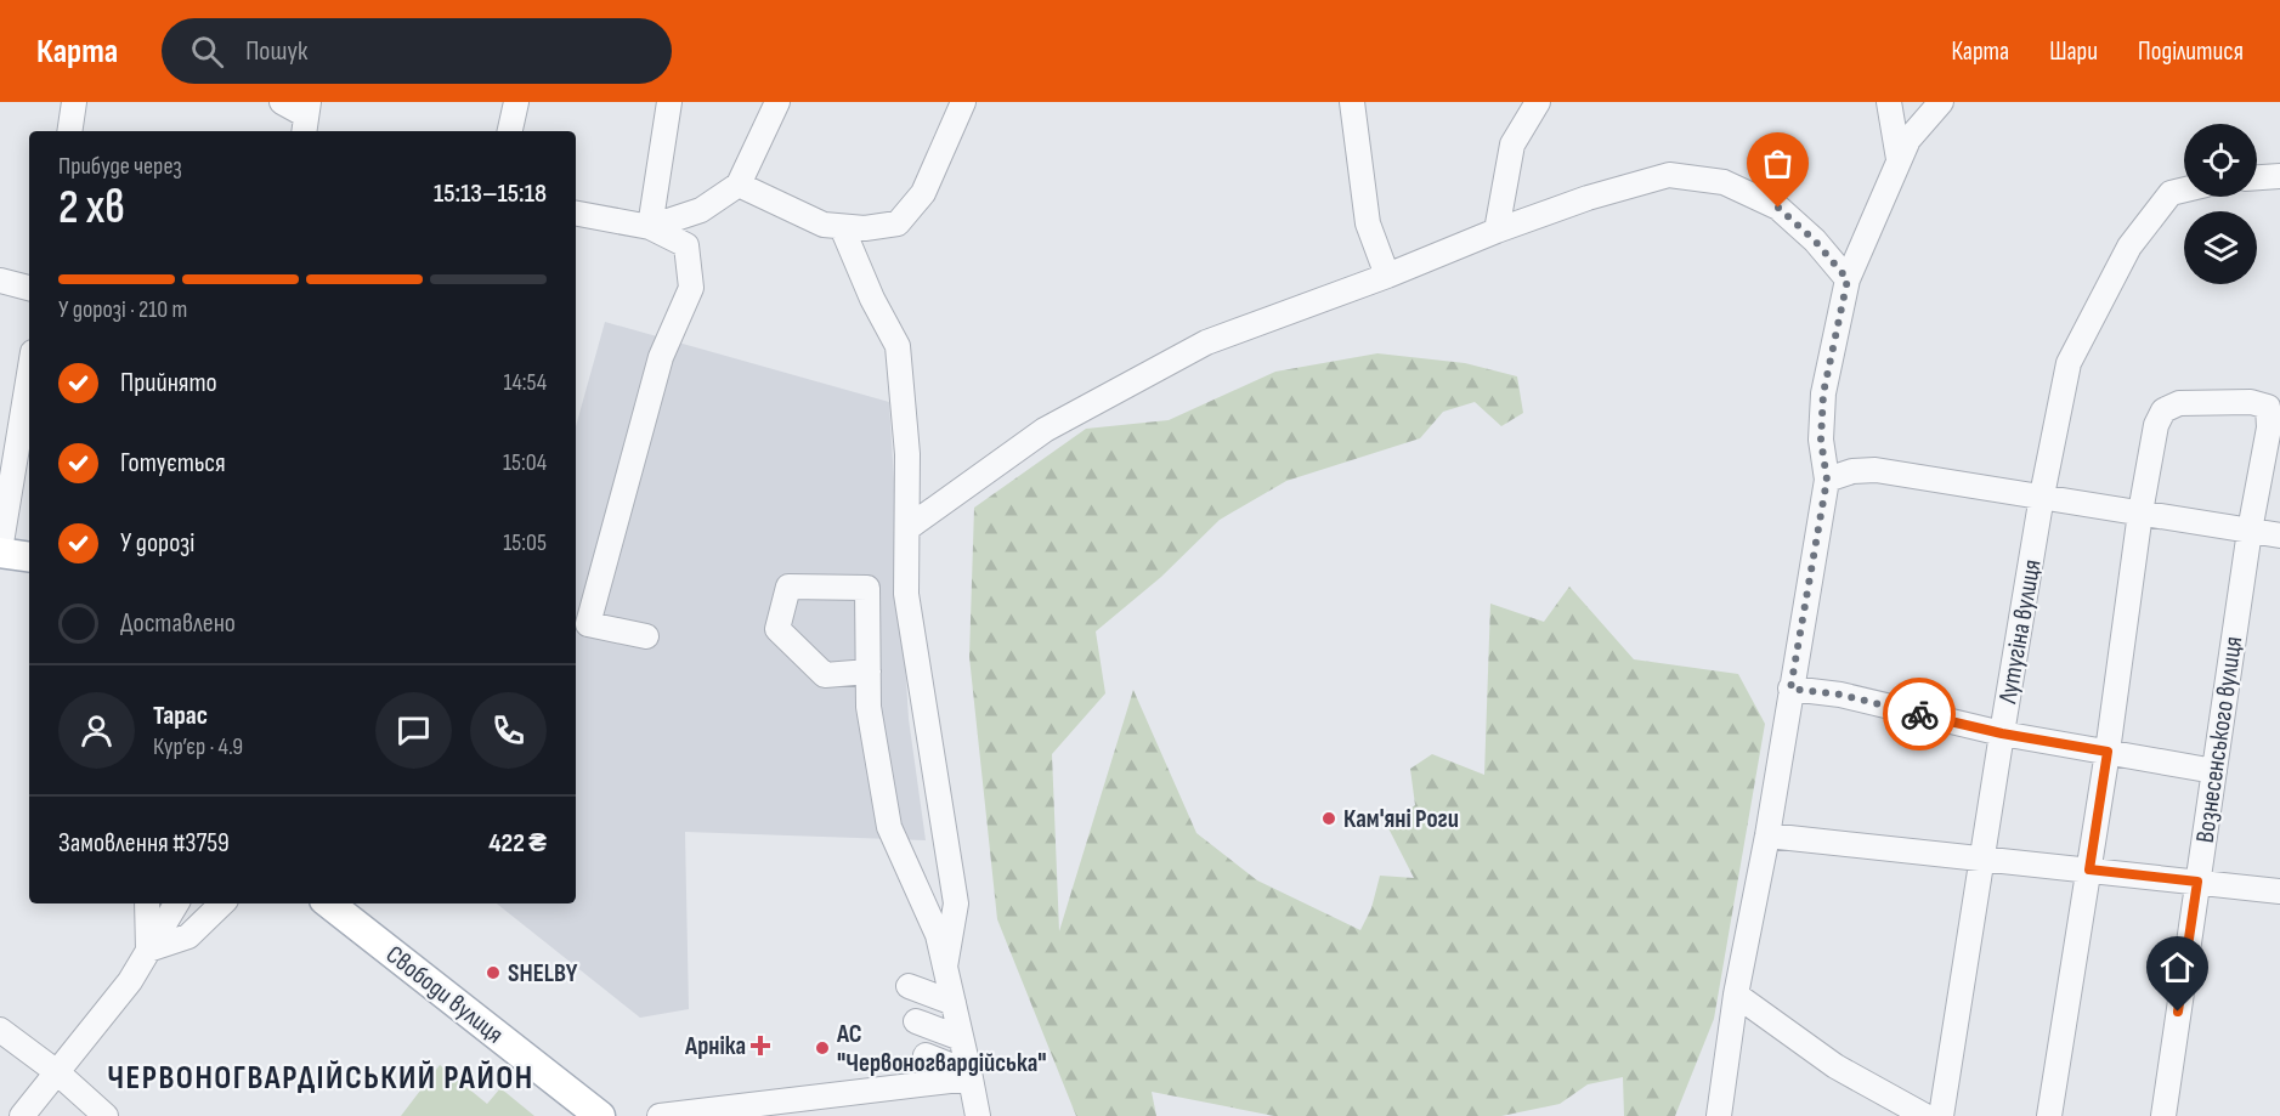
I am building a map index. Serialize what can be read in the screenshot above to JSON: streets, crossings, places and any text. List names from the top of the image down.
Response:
{
  "streets": {
    "main road": ["Свободи вулиця"],
    "street": ["Лутугіна вулиця", "Вознесенського вулиця"]
  },
  "districts": ["ЧЕРВОНОГВАРДІЙСЬКИЙ РАЙОН"],
  "places": {
    "other": ["Кам'яні Роги", "SHELBY", "АС \"Червоногвардійська\""],
    "health": ["Арніка"]
  },
  "page": {
    "header": "Карта",
    "search": "Пошук",
    "nav": ["Карта", "Шари", "Поділитися"],
    "heading": ["2 хв", "Прибуде через", "15:13–15:18"],
    "panel": [
      "Тарас",
      "Кур’єр · 4.9",
      "Замовлення #3759",
      "422 ₴"
    ],
    "bar": "У дорозі · 210 m",
    "list": [
      ["Прийнято", "14:54"],
      ["Готується", "15:04"],
      ["У дорозі", "15:05"],
      "Доставлено"
    ]
  }
}
